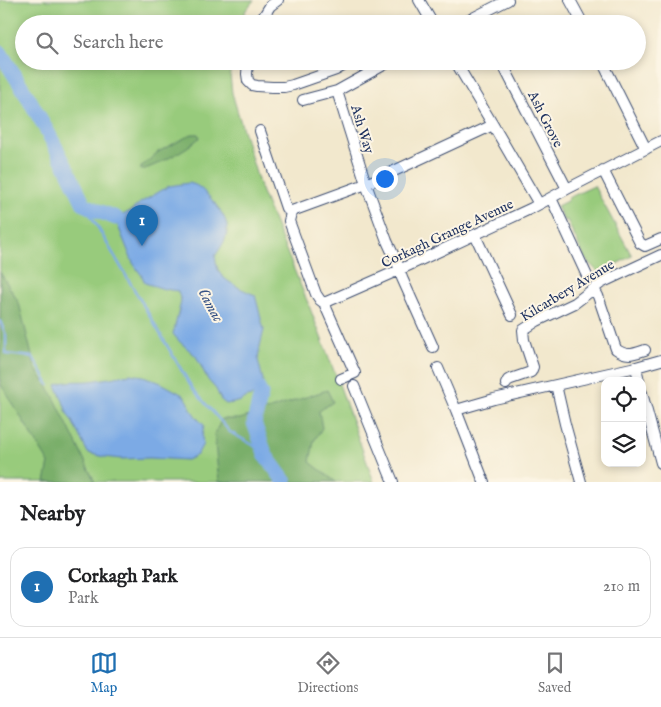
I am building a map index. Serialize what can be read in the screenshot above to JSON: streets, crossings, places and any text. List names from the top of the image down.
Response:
{
  "streets": {
    "street": [
      "Ash Grove",
      "Ash Way",
      "Corkagh Grange Avenue",
      "Kilcarbery Avenue"
    ]
  },
  "crossings": [
    ["Ash Grove", "Corkagh Grange Avenue"],
    ["Ash Way", "Corkagh Grange Avenue"]
  ],
  "water": ["Camac"],
  "page": {
    "search": "Search here",
    "pins": "1",
    "heading": "Nearby",
    "list": [
      {
        "mark": "1",
        "name": "Corkagh Park",
        "note": "Park",
        "value": "210 m"
      }
    ],
    "nav": ["Map", "Directions", "Saved"]
  }
}
